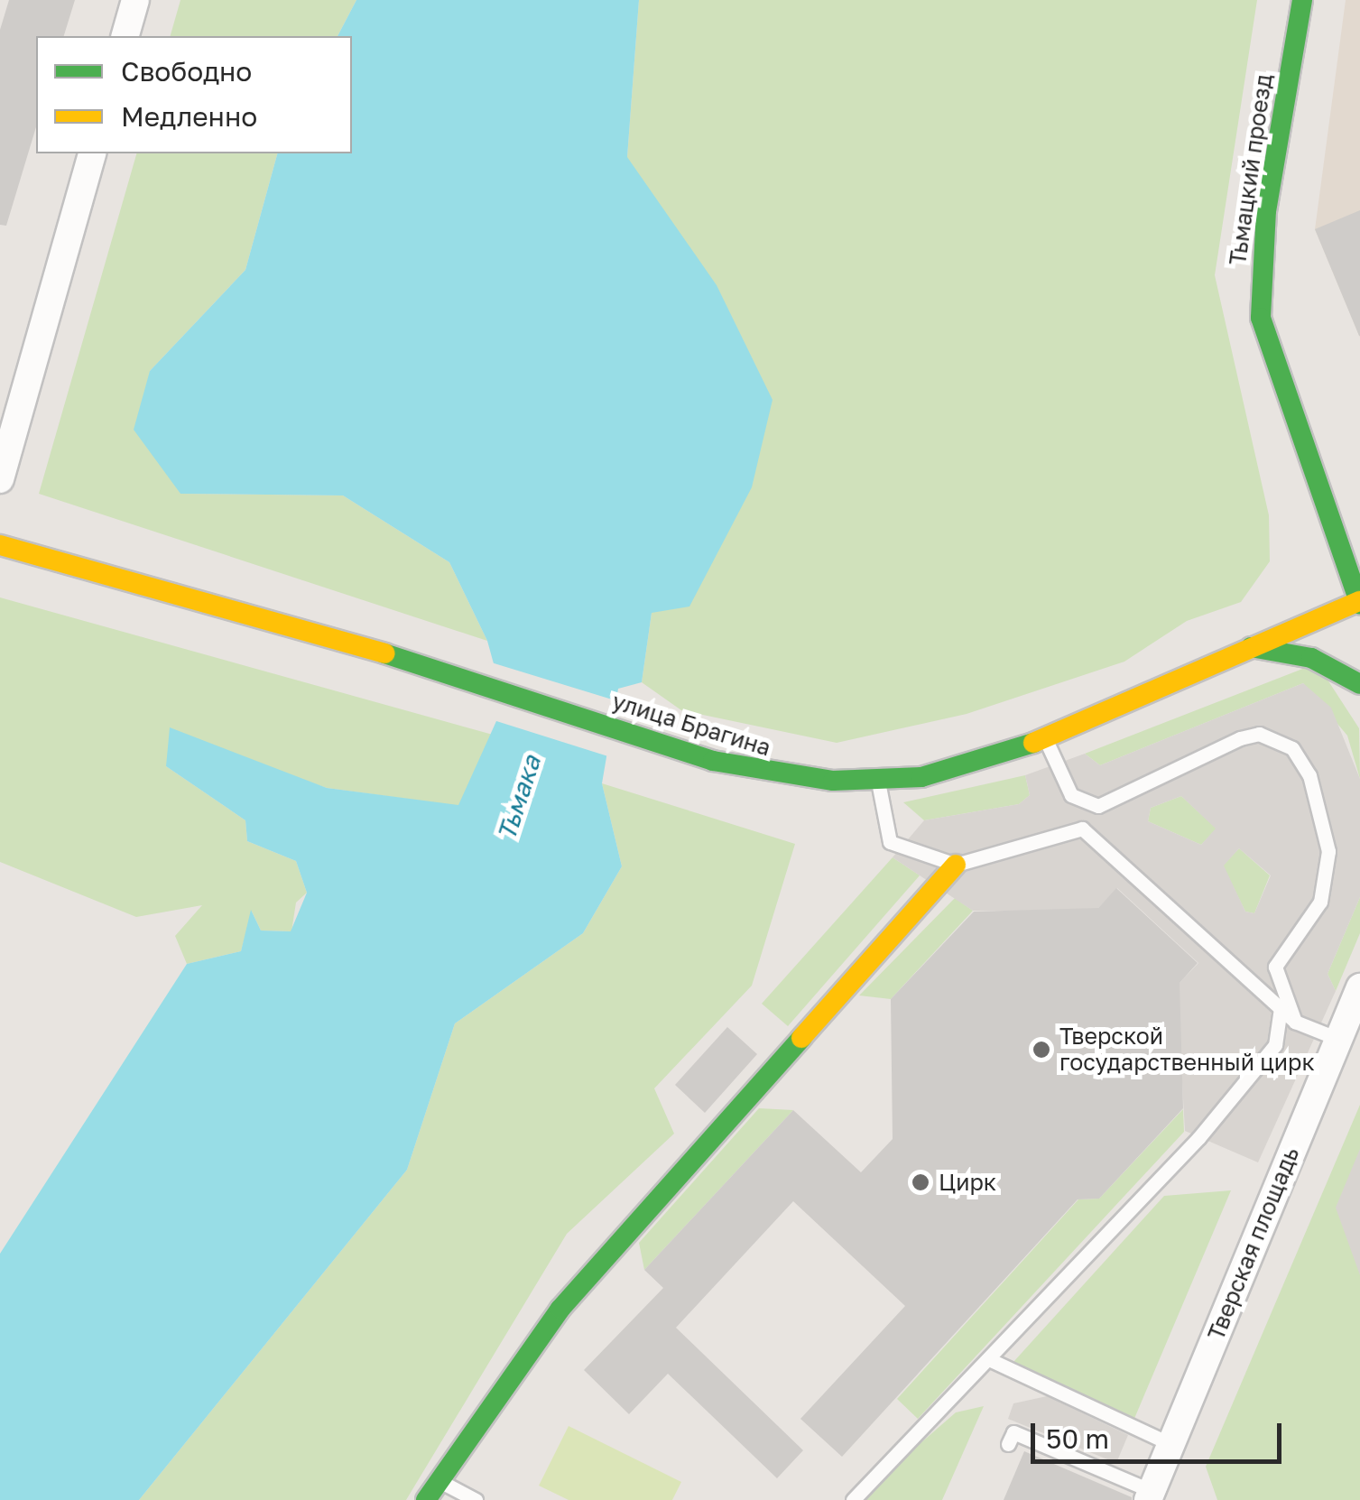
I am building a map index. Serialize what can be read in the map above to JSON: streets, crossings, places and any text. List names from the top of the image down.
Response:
{
  "streets": {
    "street": ["Тьмацкий проезд", "улица Брагина", "Тверская площадь"]
  },
  "crossings": [
    ["Тьмацкий проезд", "улица Брагина"]
  ],
  "water": ["Тьмака"],
  "places": ["Тверской государственный цирк", "Цирк"],
  "legend": ["Свободно", "Медленно"],
  "scale_bar": "50 m"
}
